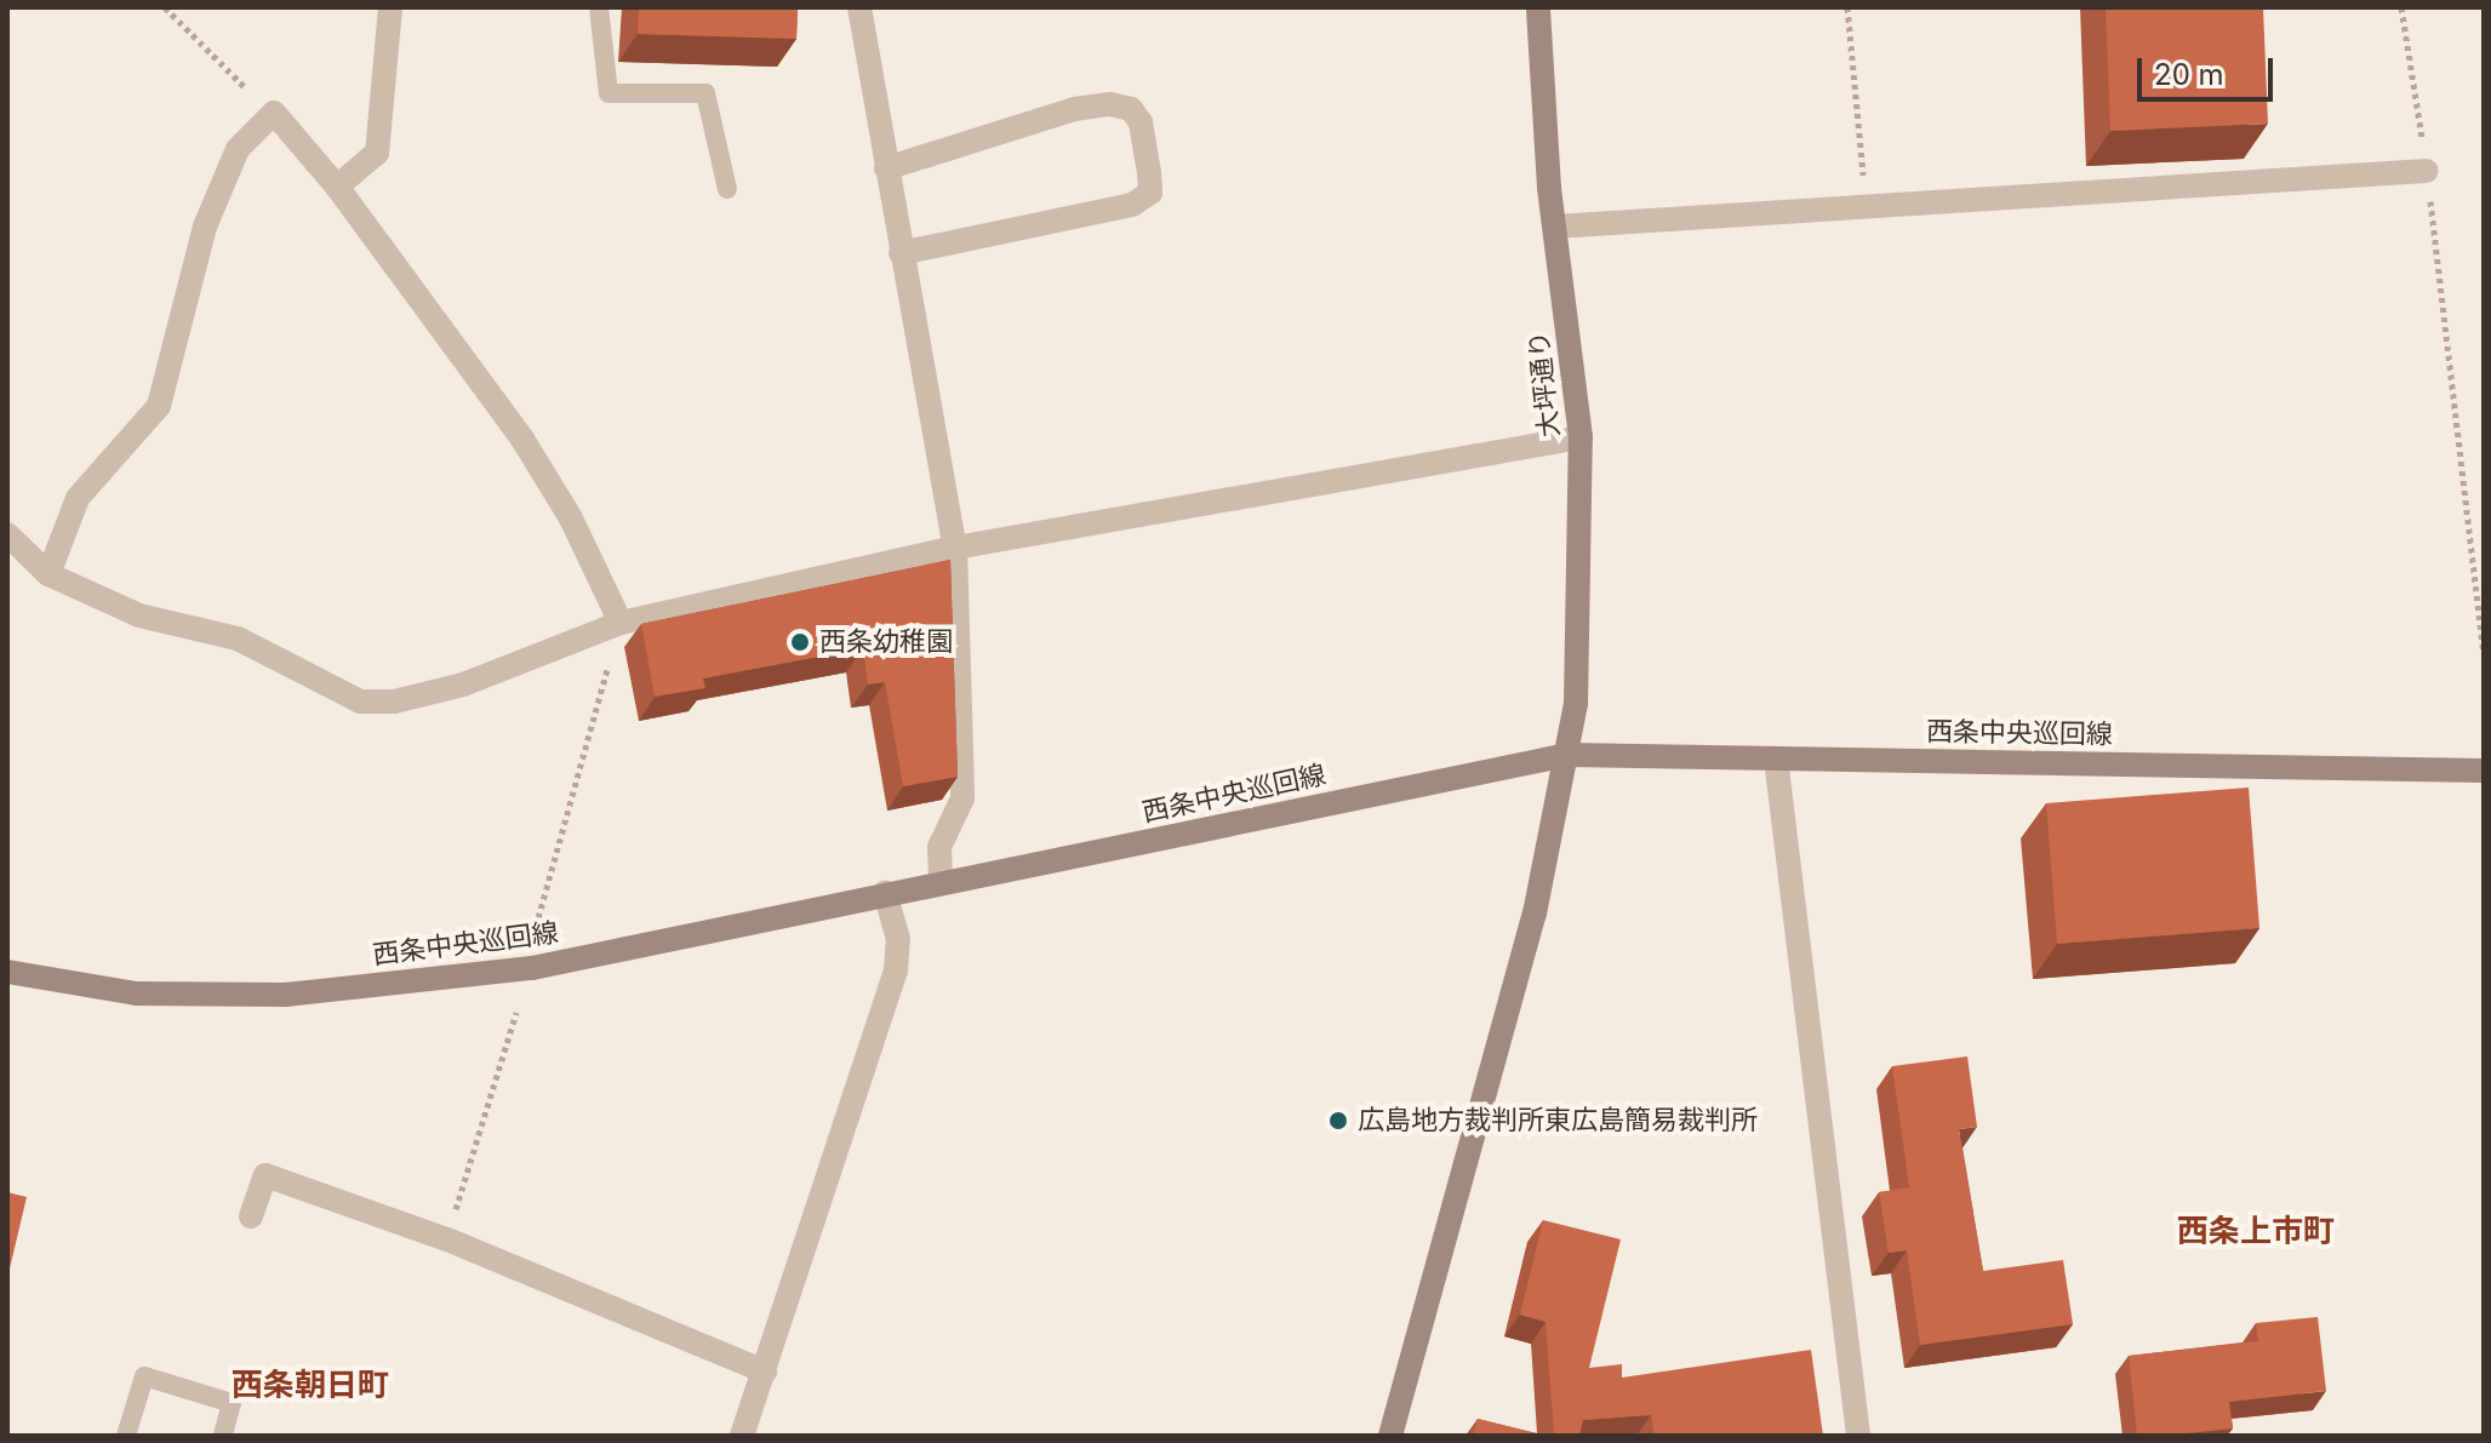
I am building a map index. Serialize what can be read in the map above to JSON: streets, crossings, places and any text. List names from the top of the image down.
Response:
{
  "streets": {
    "street": ["大坪通り", "西条中央巡回線"]
  },
  "crossings": [
    ["大坪通り", "西条中央巡回線"]
  ],
  "districts": ["西条上市町", "西条朝日町"],
  "places": ["西条幼稚園", "広島地方裁判所東広島簡易裁判所"],
  "scale_bar": "20 m"
}
